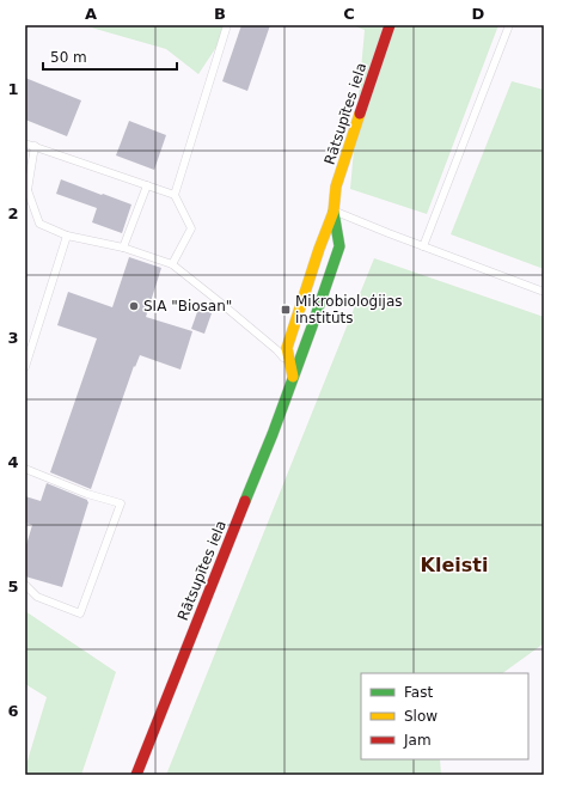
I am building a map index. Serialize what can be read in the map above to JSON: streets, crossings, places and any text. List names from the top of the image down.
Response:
{
  "streets": {
    "street": ["Rātsupītes iela"]
  },
  "districts": ["Kleisti"],
  "places": {
    "other": ["SIA \"Biosan\""],
    "transit": ["Mikrobioloģijas institūts"]
  },
  "legend": ["Fast", "Slow", "Jam"],
  "scale_bar": "50 m",
  "grid": {
    "columns": [
      "A",
      "B",
      "C",
      "D"
    ],
    "rows": [
      "1",
      "2",
      "3",
      "4",
      "5",
      "6"
    ]
  }
}
